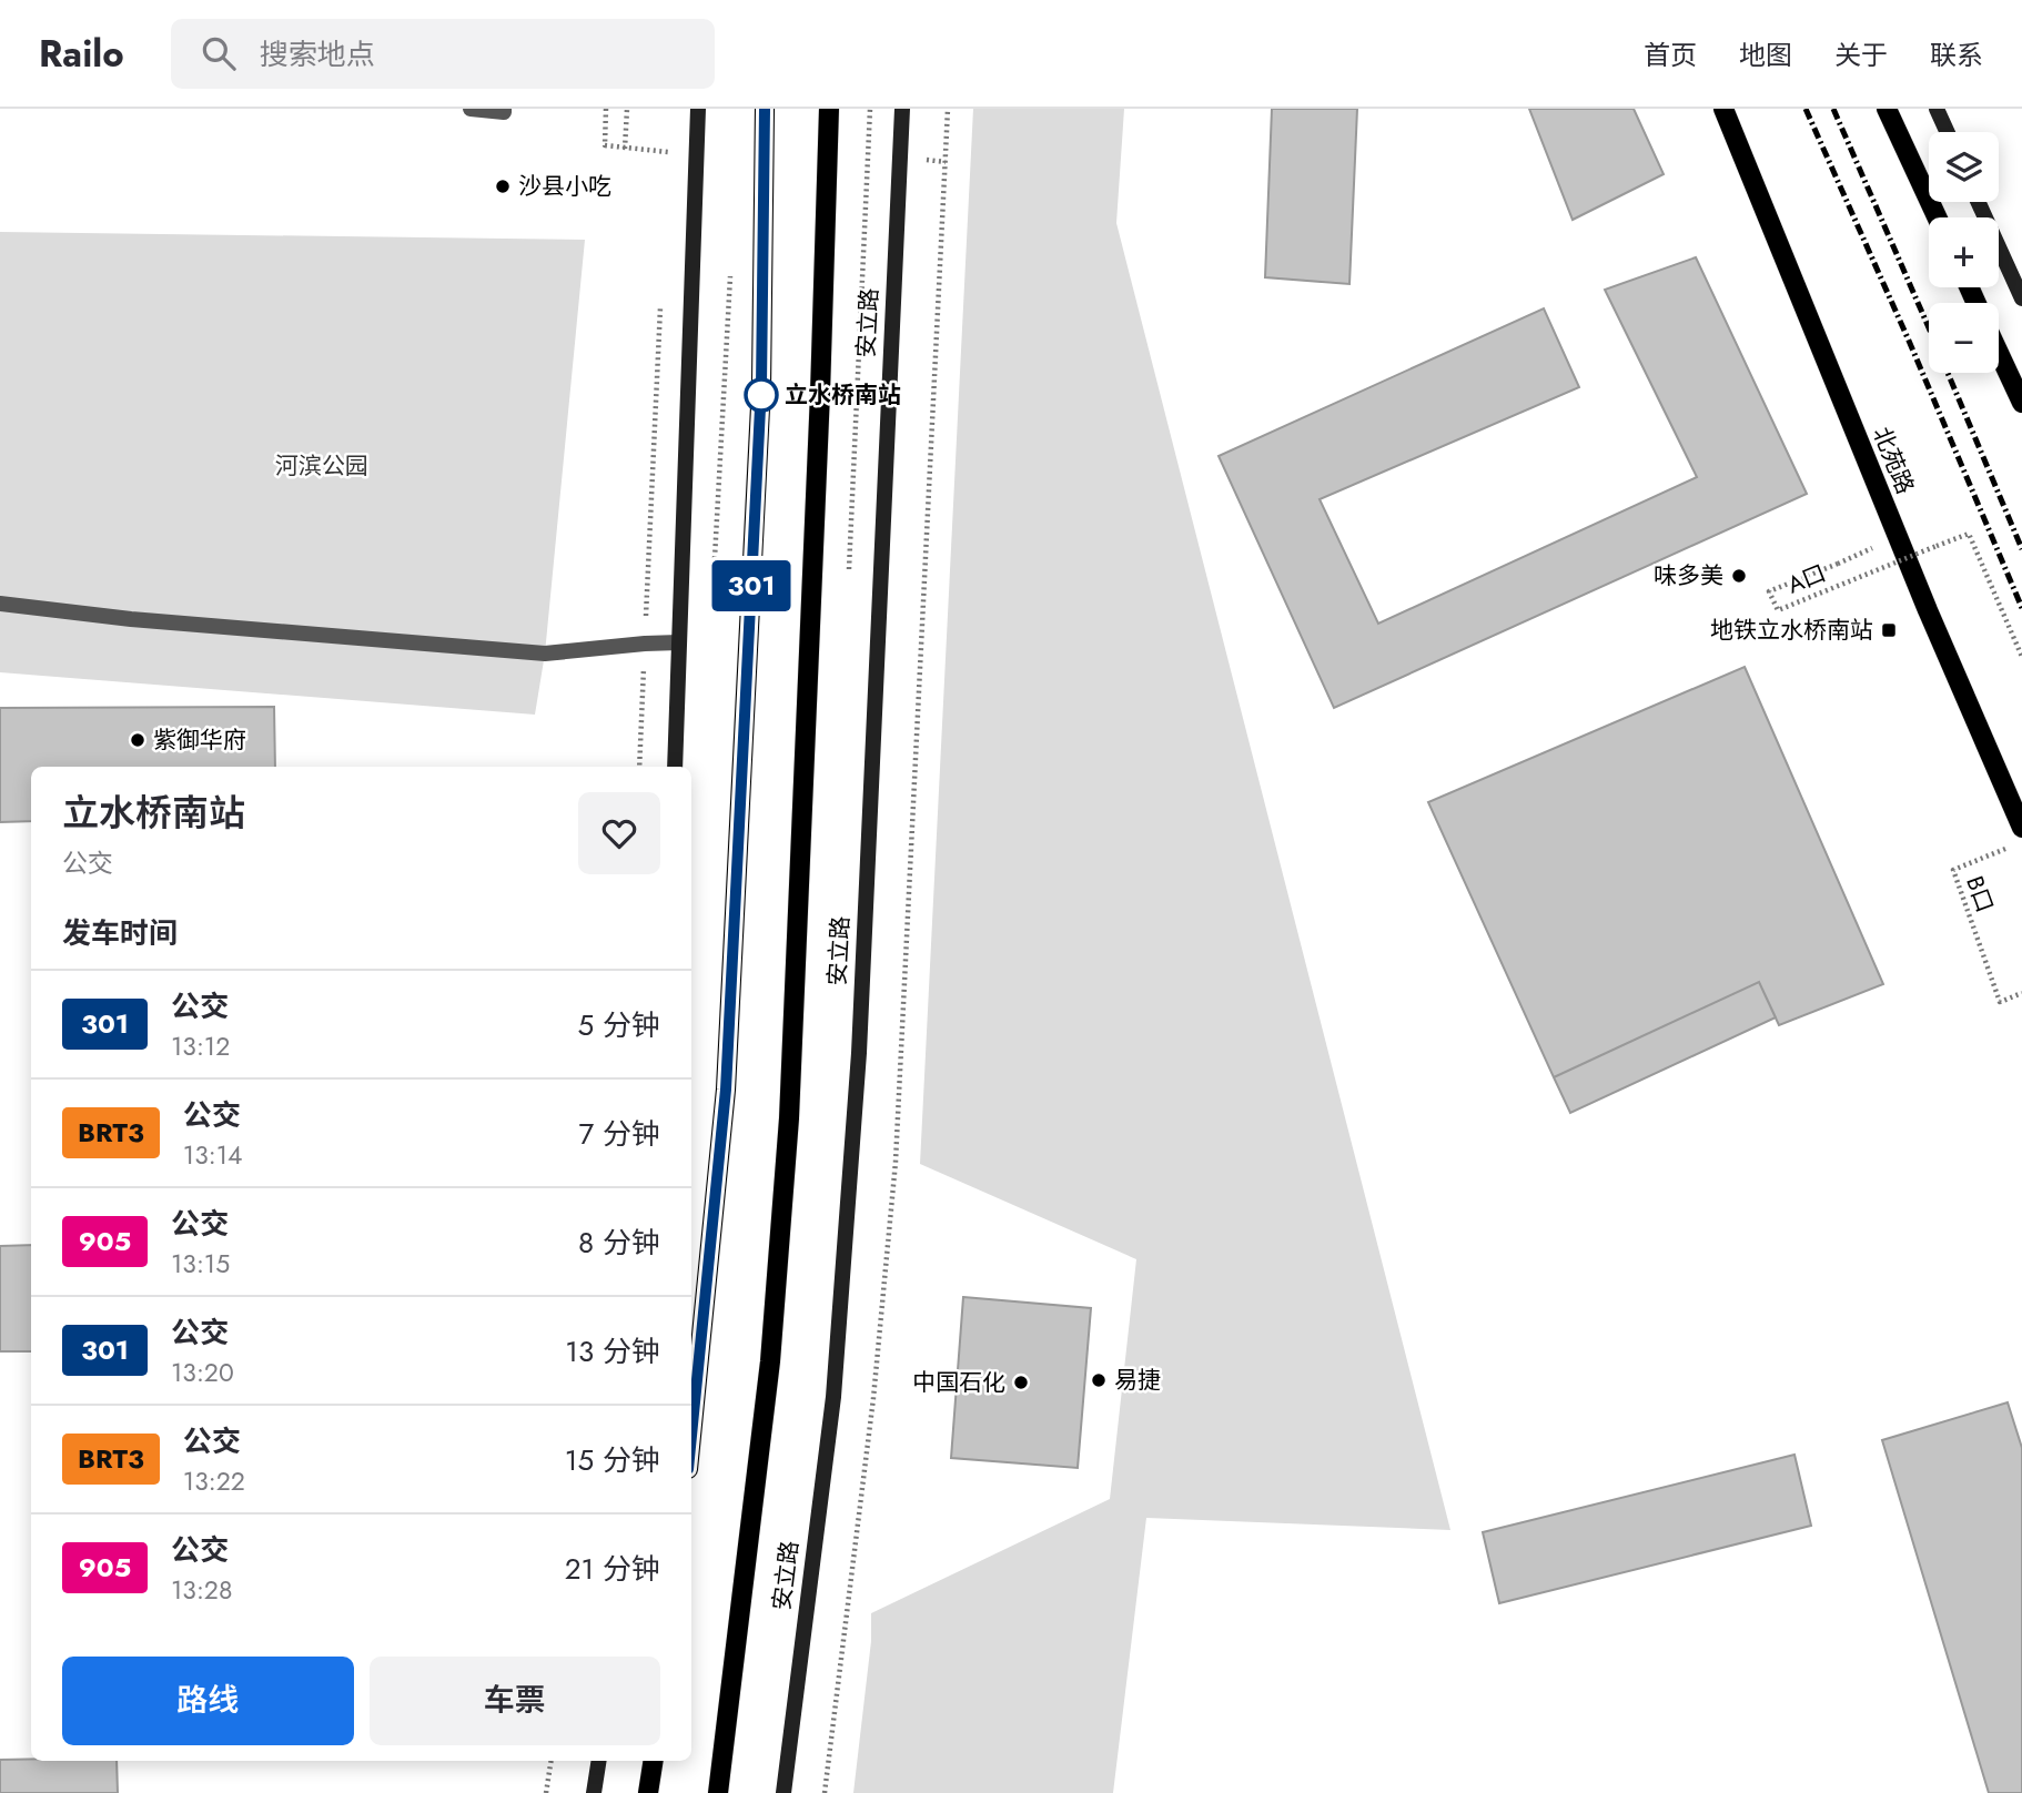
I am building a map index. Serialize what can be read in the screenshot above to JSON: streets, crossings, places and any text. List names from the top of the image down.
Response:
{
  "streets": {
    "main road": ["安立路", "北苑路"],
    "path": ["A口", "B口"]
  },
  "crossings": [
    ["北苑路", "A口"]
  ],
  "parks": ["河滨公园"],
  "places": {
    "other": [
      "沙县小吃",
      "立水桥南站",
      "味多美",
      "紫御华府",
      "易捷",
      "中国石化"
    ],
    "transit": ["地铁立水桥南站"]
  },
  "lines": ["bus line 301"],
  "page": {
    "header": "Railo",
    "search": "搜索地点",
    "nav": [
      "首页",
      "地图",
      "关于",
      "联系"
    ],
    "on_map": "301",
    "map_buttons": ["+", "−"],
    "heading": [
      ["立水桥南站", "公交"],
      "发车时间"
    ],
    "list": [
      {
        "mark": "301",
        "name": "公交",
        "note": "13:12",
        "value": "5 分钟"
      },
      {
        "mark": "BRT3",
        "name": "公交",
        "note": "13:14",
        "value": "7 分钟"
      },
      {
        "mark": "905",
        "name": "公交",
        "note": "13:15",
        "value": "8 分钟"
      },
      {
        "mark": "301",
        "name": "公交",
        "note": "13:20",
        "value": "13 分钟"
      },
      {
        "mark": "BRT3",
        "name": "公交",
        "note": "13:22",
        "value": "15 分钟"
      },
      {
        "mark": "905",
        "name": "公交",
        "note": "13:28",
        "value": "21 分钟"
      }
    ],
    "buttons": ["路线", "车票"]
  }
}
